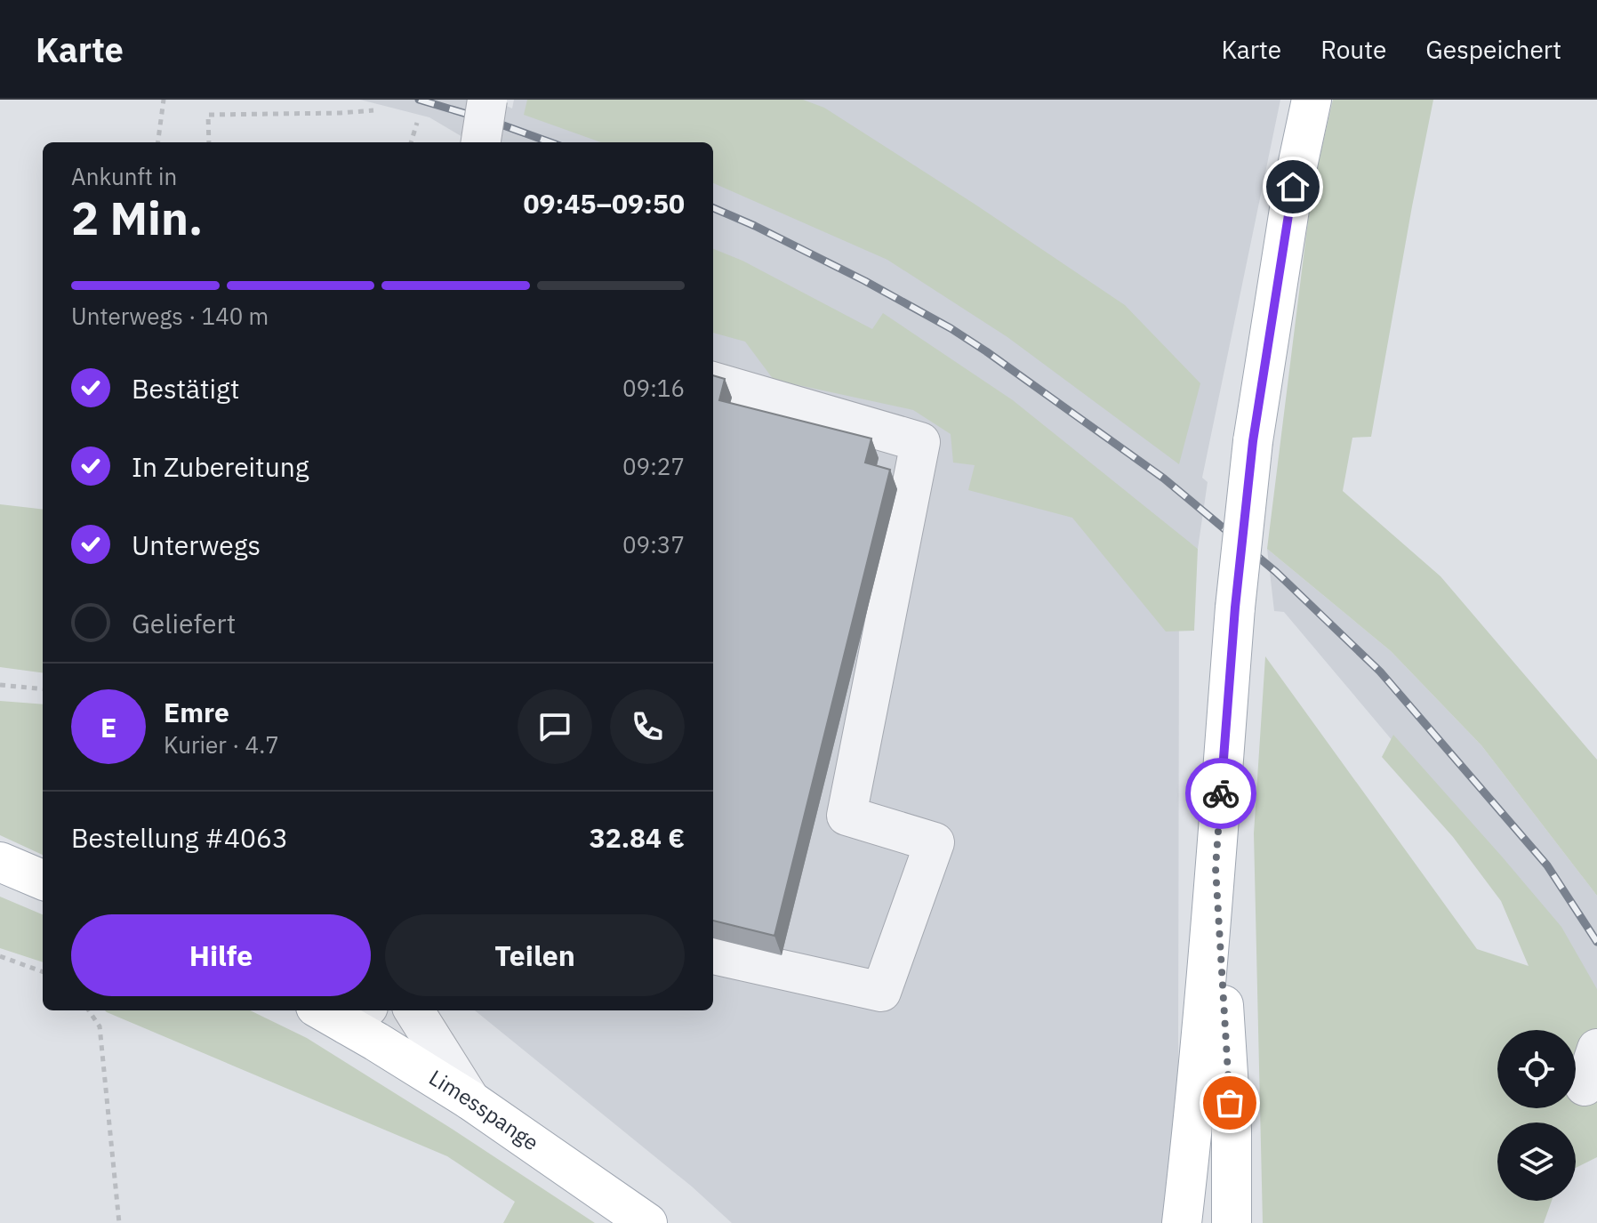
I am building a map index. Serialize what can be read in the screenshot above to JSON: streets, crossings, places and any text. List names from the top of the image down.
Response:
{
  "streets": {
    "main road": ["Limesspange"]
  },
  "page": {
    "header": "Karte",
    "nav": ["Karte", "Route", "Gespeichert"],
    "heading": ["2 Min.", "Ankunft in", "09:45–09:50"],
    "panel": [
      "Emre",
      "Kurier · 4.7",
      "Bestellung #4063",
      "32.84 €"
    ],
    "bar": "Unterwegs · 140 m",
    "list": [
      ["Bestätigt", "09:16"],
      ["In Zubereitung", "09:27"],
      ["Unterwegs", "09:37"],
      "Geliefert"
    ],
    "round": "E",
    "buttons": ["Hilfe", "Teilen"]
  }
}
